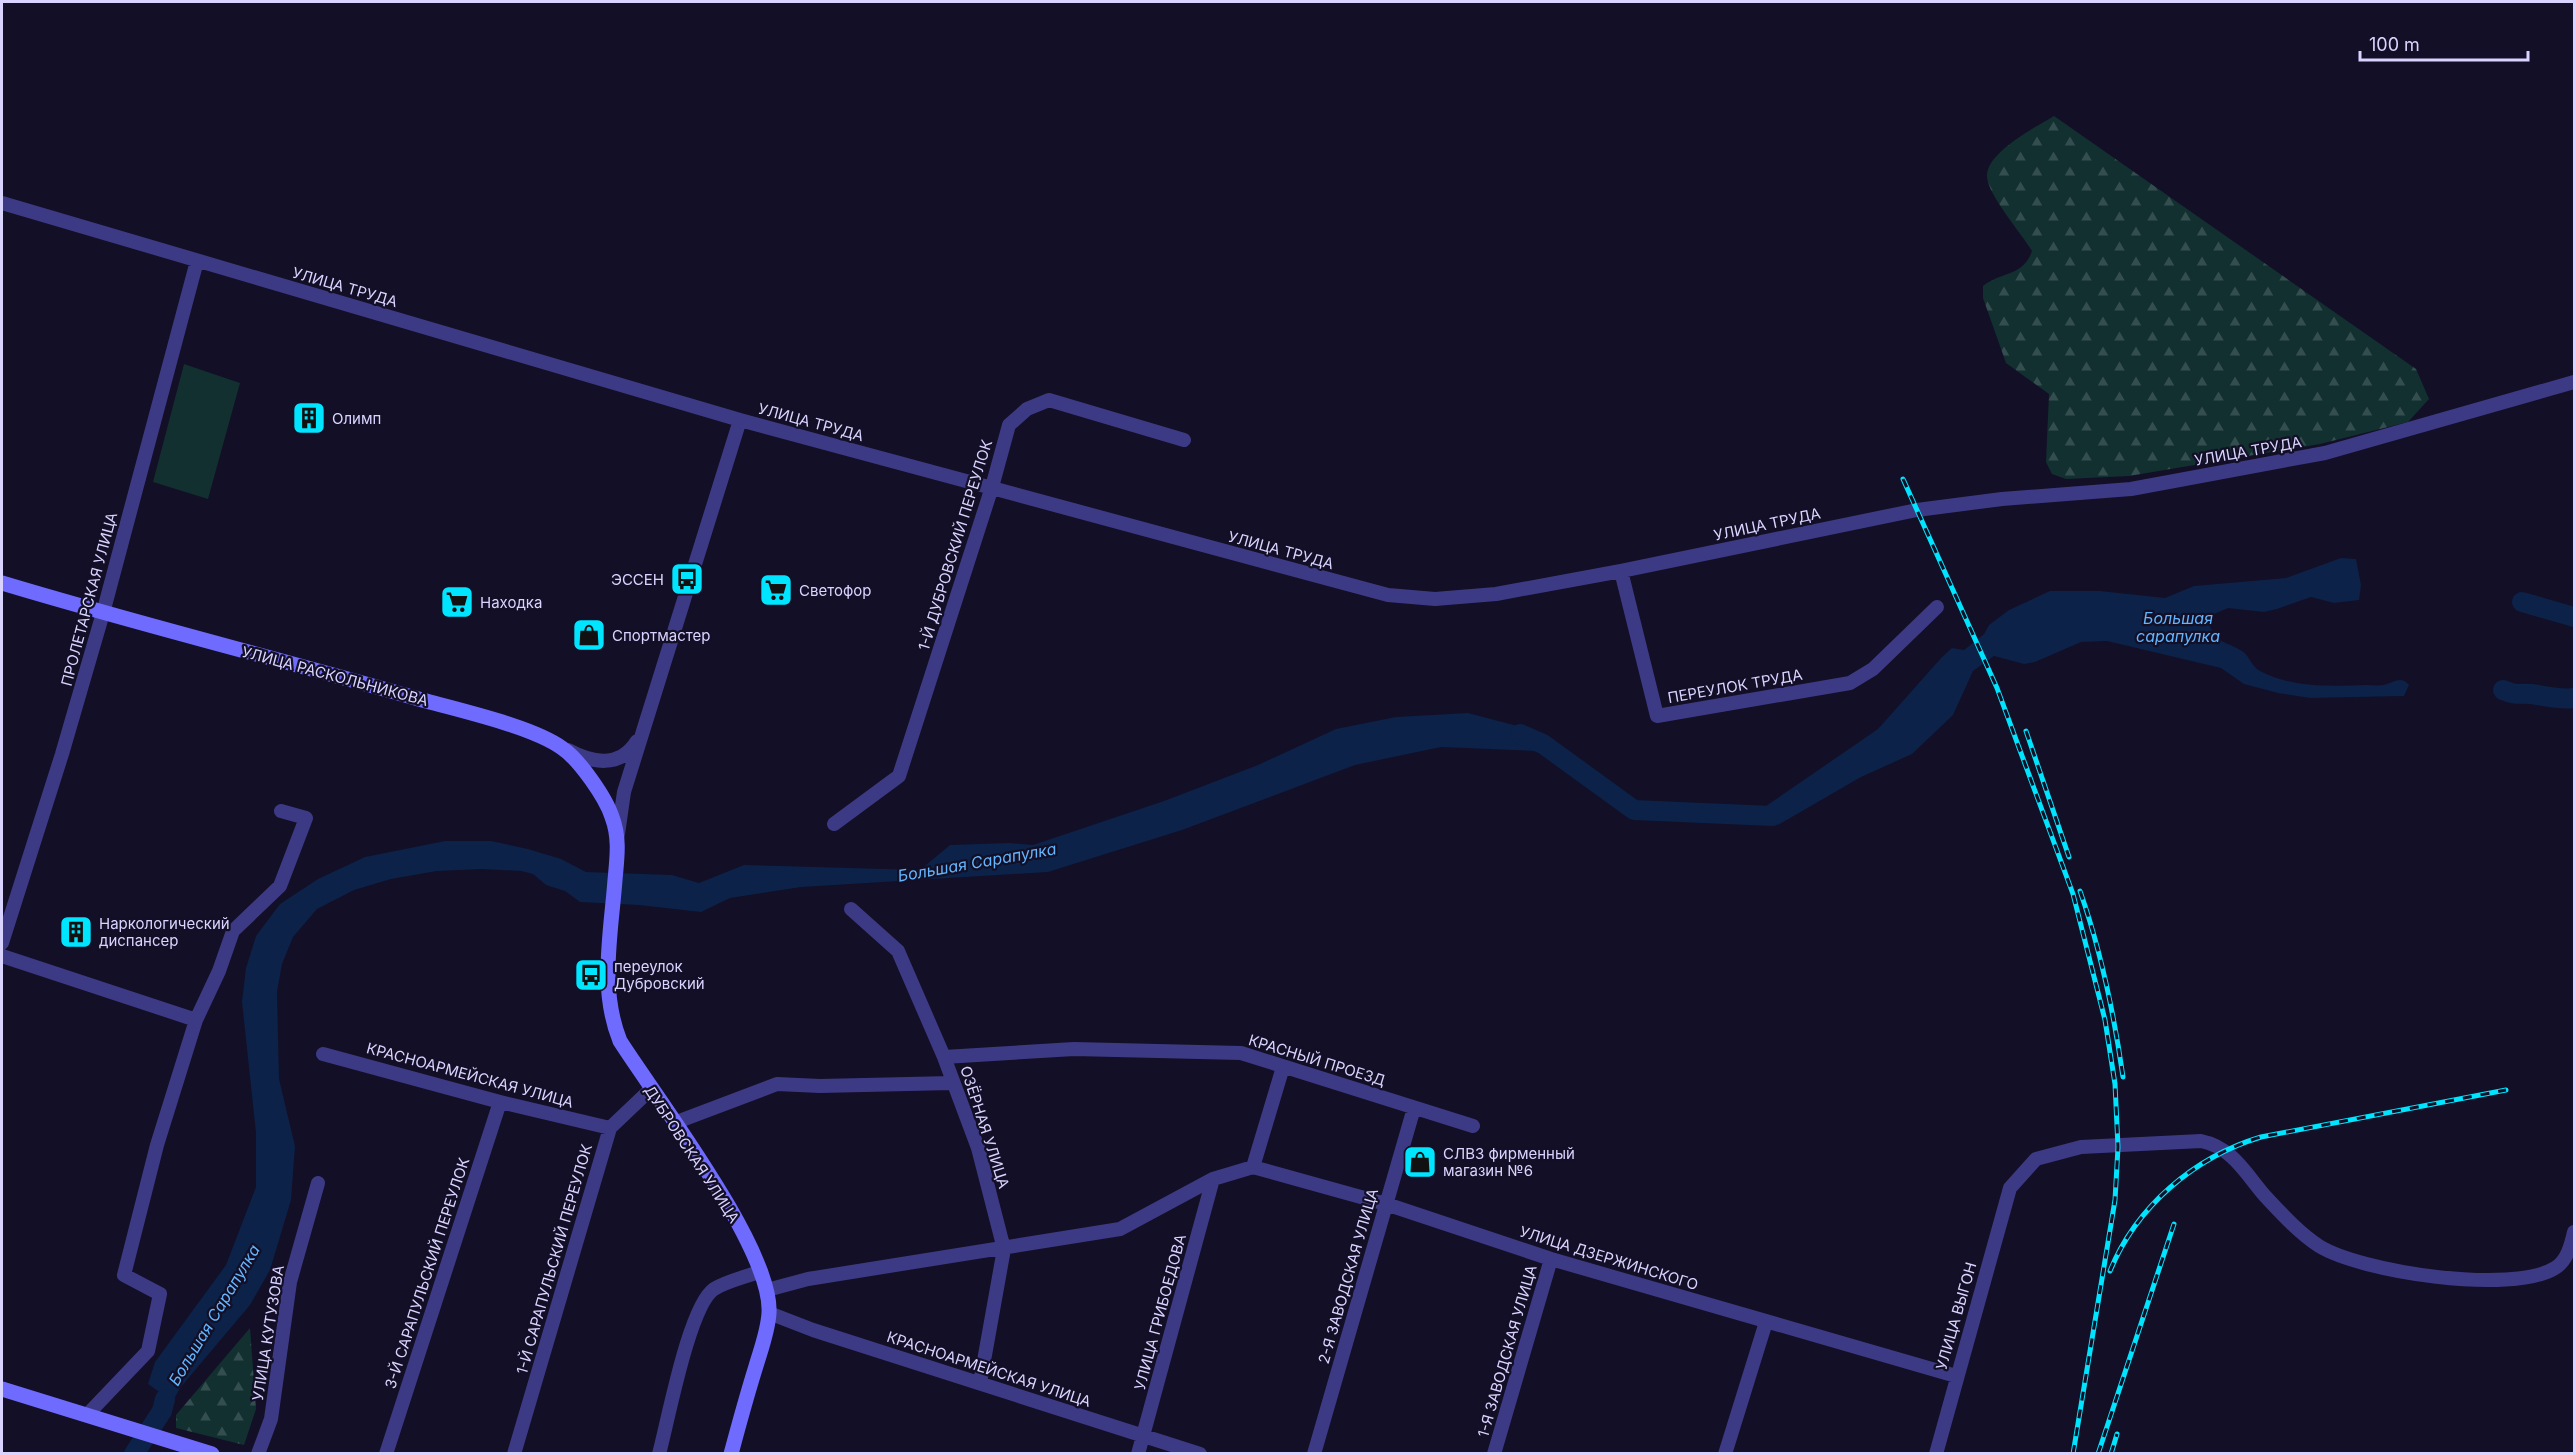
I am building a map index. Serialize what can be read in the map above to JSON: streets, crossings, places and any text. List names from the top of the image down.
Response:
{
  "streets": {
    "main road": ["УЛИЦА РАСКОЛЬНИКОВА", "ДУБРОВСКАЯ УЛИЦА"],
    "street": [
      "УЛИЦА ТРУДА",
      "1-Й ДУБРОВСКИЙ ПЕРЕУЛОК",
      "ПРОЛЕТАРСКАЯ УЛИЦА",
      "ПЕРЕУЛОК ТРУДА",
      "КРАСНЫЙ ПРОЕЗД",
      "КРАСНОАРМЕЙСКАЯ УЛИЦА",
      "ОЗЁРНАЯ УЛИЦА",
      "УЛИЦА ДЗЕРЖИНСКОГО",
      "1-Й САРАПУЛЬСКИЙ ПЕРЕУЛОК",
      "3-Й САРАПУЛЬСКИЙ ПЕРЕУЛОК",
      "2-Я ЗАВОДСКАЯ УЛИЦА",
      "УЛИЦА ГРИБОЕДОВА",
      "УЛИЦА ВЫГОН",
      "УЛИЦА КУТУЗОВА",
      "1-Я ЗАВОДСКАЯ УЛИЦА"
    ]
  },
  "crossings": [
    ["УЛИЦА ТРУДА", "1-Й ДУБРОВСКИЙ ПЕРЕУЛОК"],
    ["УЛИЦА ТРУДА", "ПРОЛЕТАРСКАЯ УЛИЦА"],
    ["УЛИЦА ТРУДА", "ПЕРЕУЛОК ТРУДА"],
    ["ПРОЛЕТАРСКАЯ УЛИЦА", "УЛИЦА РАСКОЛЬНИКОВА"],
    ["УЛИЦА РАСКОЛЬНИКОВА", "ДУБРОВСКАЯ УЛИЦА"],
    ["КРАСНЫЙ ПРОЕЗД", "ОЗЁРНАЯ УЛИЦА"],
    ["КРАСНЫЙ ПРОЕЗД", "2-Я ЗАВОДСКАЯ УЛИЦА"],
    ["КРАСНОАРМЕЙСКАЯ УЛИЦА", "ОЗЁРНАЯ УЛИЦА"],
    ["КРАСНОАРМЕЙСКАЯ УЛИЦА", "ДУБРОВСКАЯ УЛИЦА"],
    ["КРАСНОАРМЕЙСКАЯ УЛИЦА", "1-Й САРАПУЛЬСКИЙ ПЕРЕУЛОК"],
    ["КРАСНОАРМЕЙСКАЯ УЛИЦА", "3-Й САРАПУЛЬСКИЙ ПЕРЕУЛОК"],
    ["КРАСНОАРМЕЙСКАЯ УЛИЦА", "УЛИЦА ГРИБОЕДОВА"],
    ["УЛИЦА ДЗЕРЖИНСКОГО", "2-Я ЗАВОДСКАЯ УЛИЦА"],
    ["УЛИЦА ДЗЕРЖИНСКОГО", "УЛИЦА ВЫГОН"],
    ["УЛИЦА ДЗЕРЖИНСКОГО", "1-Я ЗАВОДСКАЯ УЛИЦА"]
  ],
  "water": ["Большая сарапулка", "Большая Сарапулка"],
  "places": {
    "building": ["Олимп", "Наркологический диспансер"],
    "bus stop": ["ЭССЕН", "переулок Дубровский"],
    "supermarket": ["Светофор", "Находка"],
    "shop": ["Спортмастер", "СЛВЗ фирменный магазин №6"]
  },
  "scale_bar": "100 m"
}
